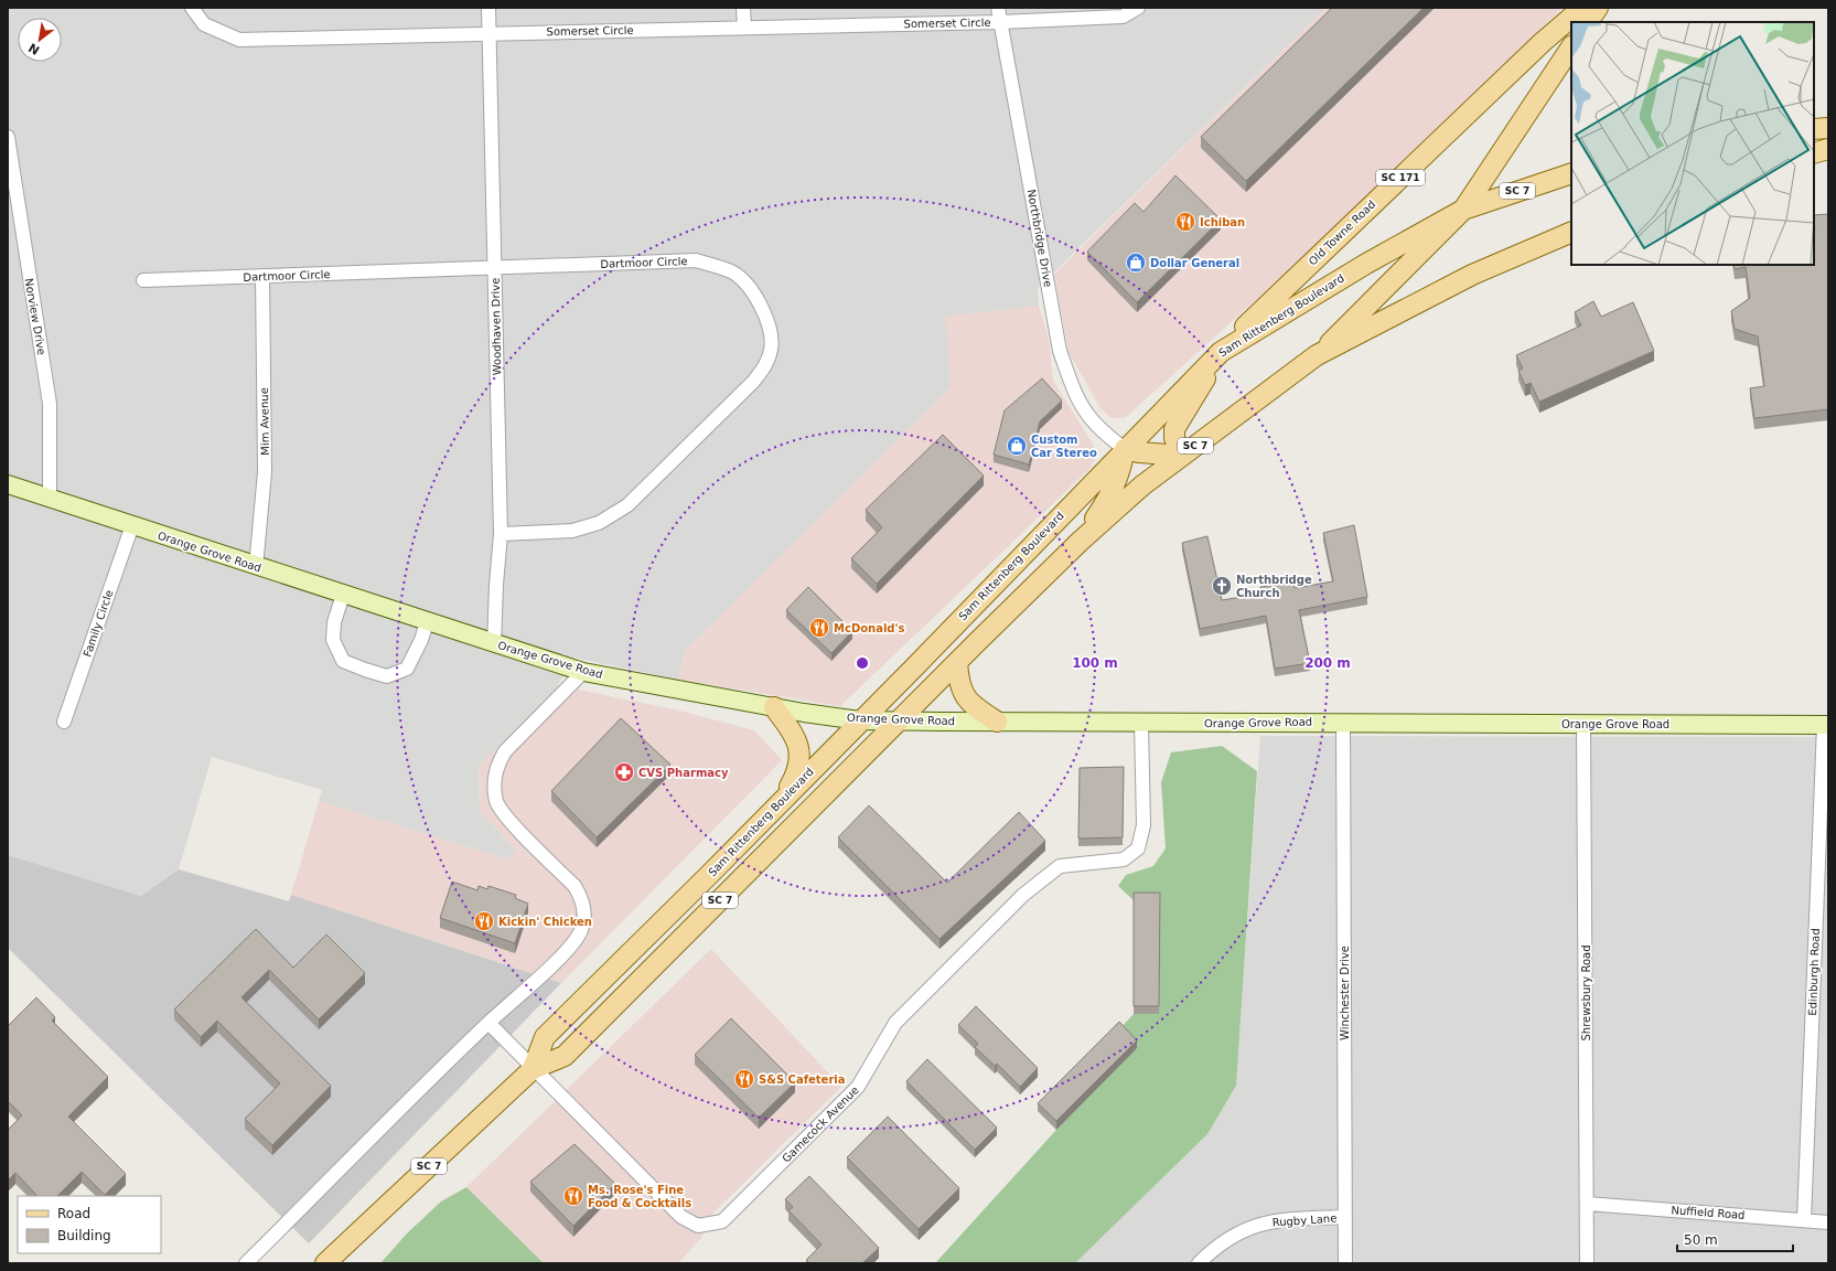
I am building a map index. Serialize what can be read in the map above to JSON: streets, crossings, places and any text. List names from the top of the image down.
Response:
{
  "streets": {
    "main road": [
      "SC 171",
      "SC 7",
      "Old Towne Road",
      "Sam Rittenberg Boulevard"
    ],
    "street": [
      "Somerset Circle",
      "Northbridge Drive",
      "Dartmoor Circle",
      "Norview Drive",
      "Woodhaven Drive",
      "Mim Avenue",
      "Orange Grove Road",
      "Family Circle",
      "Edinburgh Road",
      "Winchester Drive",
      "Shrewsbury Road",
      "Gamecock Avenue",
      "Nuffield Road",
      "Rugby Lane"
    ]
  },
  "crossings": [
    ["Somerset Circle", "Northbridge Drive"],
    ["Somerset Circle", "Woodhaven Drive"],
    ["Old Towne Road", "Sam Rittenberg Boulevard"],
    ["Northbridge Drive", "Sam Rittenberg Boulevard"],
    ["Dartmoor Circle", "Woodhaven Drive"],
    ["Dartmoor Circle", "Mim Avenue"],
    ["Sam Rittenberg Boulevard", "Orange Grove Road"],
    ["Sam Rittenberg Boulevard", "Gamecock Avenue"],
    ["Norview Drive", "Orange Grove Road"],
    ["Woodhaven Drive", "Orange Grove Road"],
    ["Mim Avenue", "Orange Grove Road"],
    ["Orange Grove Road", "Family Circle"],
    ["Orange Grove Road", "Edinburgh Road"],
    ["Orange Grove Road", "Winchester Drive"],
    ["Orange Grove Road", "Shrewsbury Road"],
    ["Orange Grove Road", "Gamecock Avenue"],
    ["Edinburgh Road", "Nuffield Road"],
    ["Winchester Drive", "Rugby Lane"],
    ["Shrewsbury Road", "Nuffield Road"]
  ],
  "places": {
    "restaurant": [
      "Ichiban",
      "McDonald's",
      "Kickin' Chicken",
      "S&S Cafeteria",
      "Ms. Rose's Fine Food & Cocktails"
    ],
    "shop": ["Dollar General", "Custom Car Stereo"],
    "church": ["Northbridge Church"],
    "pharmacy": ["CVS Pharmacy"]
  },
  "legend": ["Road", "Building"],
  "scale_bar": "50 m",
  "north": "bottom left",
  "rings": ["100 m", "200 m"]
}
